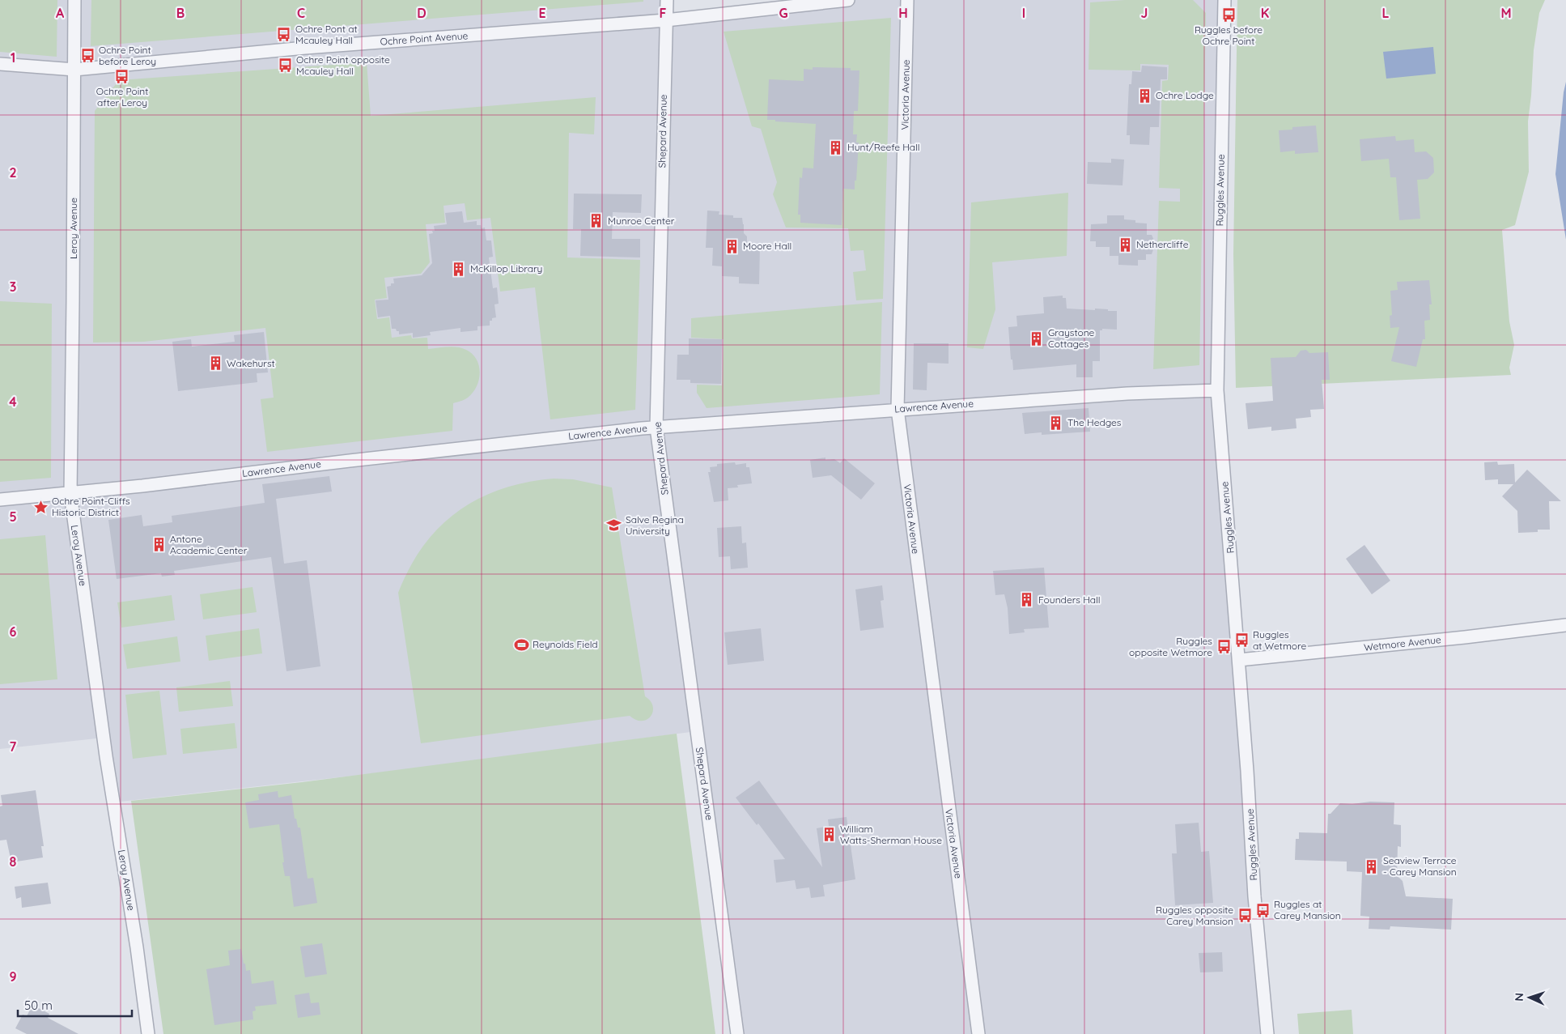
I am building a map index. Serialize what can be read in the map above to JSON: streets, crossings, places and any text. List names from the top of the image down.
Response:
{
  "streets": {
    "street": [
      "Ochre Point Avenue",
      "Victoria Avenue",
      "Shepard Avenue",
      "Ruggles Avenue",
      "Leroy Avenue",
      "Lawrence Avenue",
      "Wetmore Avenue"
    ]
  },
  "crossings": [
    ["Ochre Point Avenue", "Shepard Avenue"],
    ["Ochre Point Avenue", "Leroy Avenue"],
    ["Victoria Avenue", "Lawrence Avenue"],
    ["Shepard Avenue", "Lawrence Avenue"],
    ["Ruggles Avenue", "Lawrence Avenue"],
    ["Ruggles Avenue", "Wetmore Avenue"],
    ["Leroy Avenue", "Lawrence Avenue"]
  ],
  "places": {
    "bus stop": [
      "Ruggles before Ochre Point",
      "Ochre Pont at Mcauley Hall",
      "Ochre Point before Leroy",
      "Ochre Point opposite Mcauley Hall",
      "Ochre Point after Leroy",
      "Ruggles at Wetmore",
      "Ruggles opposite Wetmore",
      "Ruggles at Carey Mansion",
      "Ruggles opposite Carey Mansion"
    ],
    "building": [
      "Ochre Lodge",
      "Hunt/Reefe Hall",
      "Munroe Center",
      "Nethercliffe",
      "Moore Hall",
      "McKillop Library",
      "Graystone Cottages",
      "Wakehurst",
      "The Hedges",
      "Antone Academic Center",
      "Founders Hall",
      "William Watts-Sherman House",
      "Seaview Terrace - Carey Mansion"
    ],
    "place": ["Ochre Point-Cliffs Historic District"],
    "school or university": ["Salve Regina University"],
    "sports": ["Reynolds Field"]
  },
  "scale_bar": "50 m",
  "north": "left",
  "grid": {
    "columns": [
      "A",
      "B",
      "C",
      "D",
      "E",
      "F",
      "G",
      "H",
      "I",
      "J",
      "K",
      "L",
      "M"
    ],
    "rows": [
      "1",
      "2",
      "3",
      "4",
      "5",
      "6",
      "7",
      "8",
      "9"
    ]
  }
}
